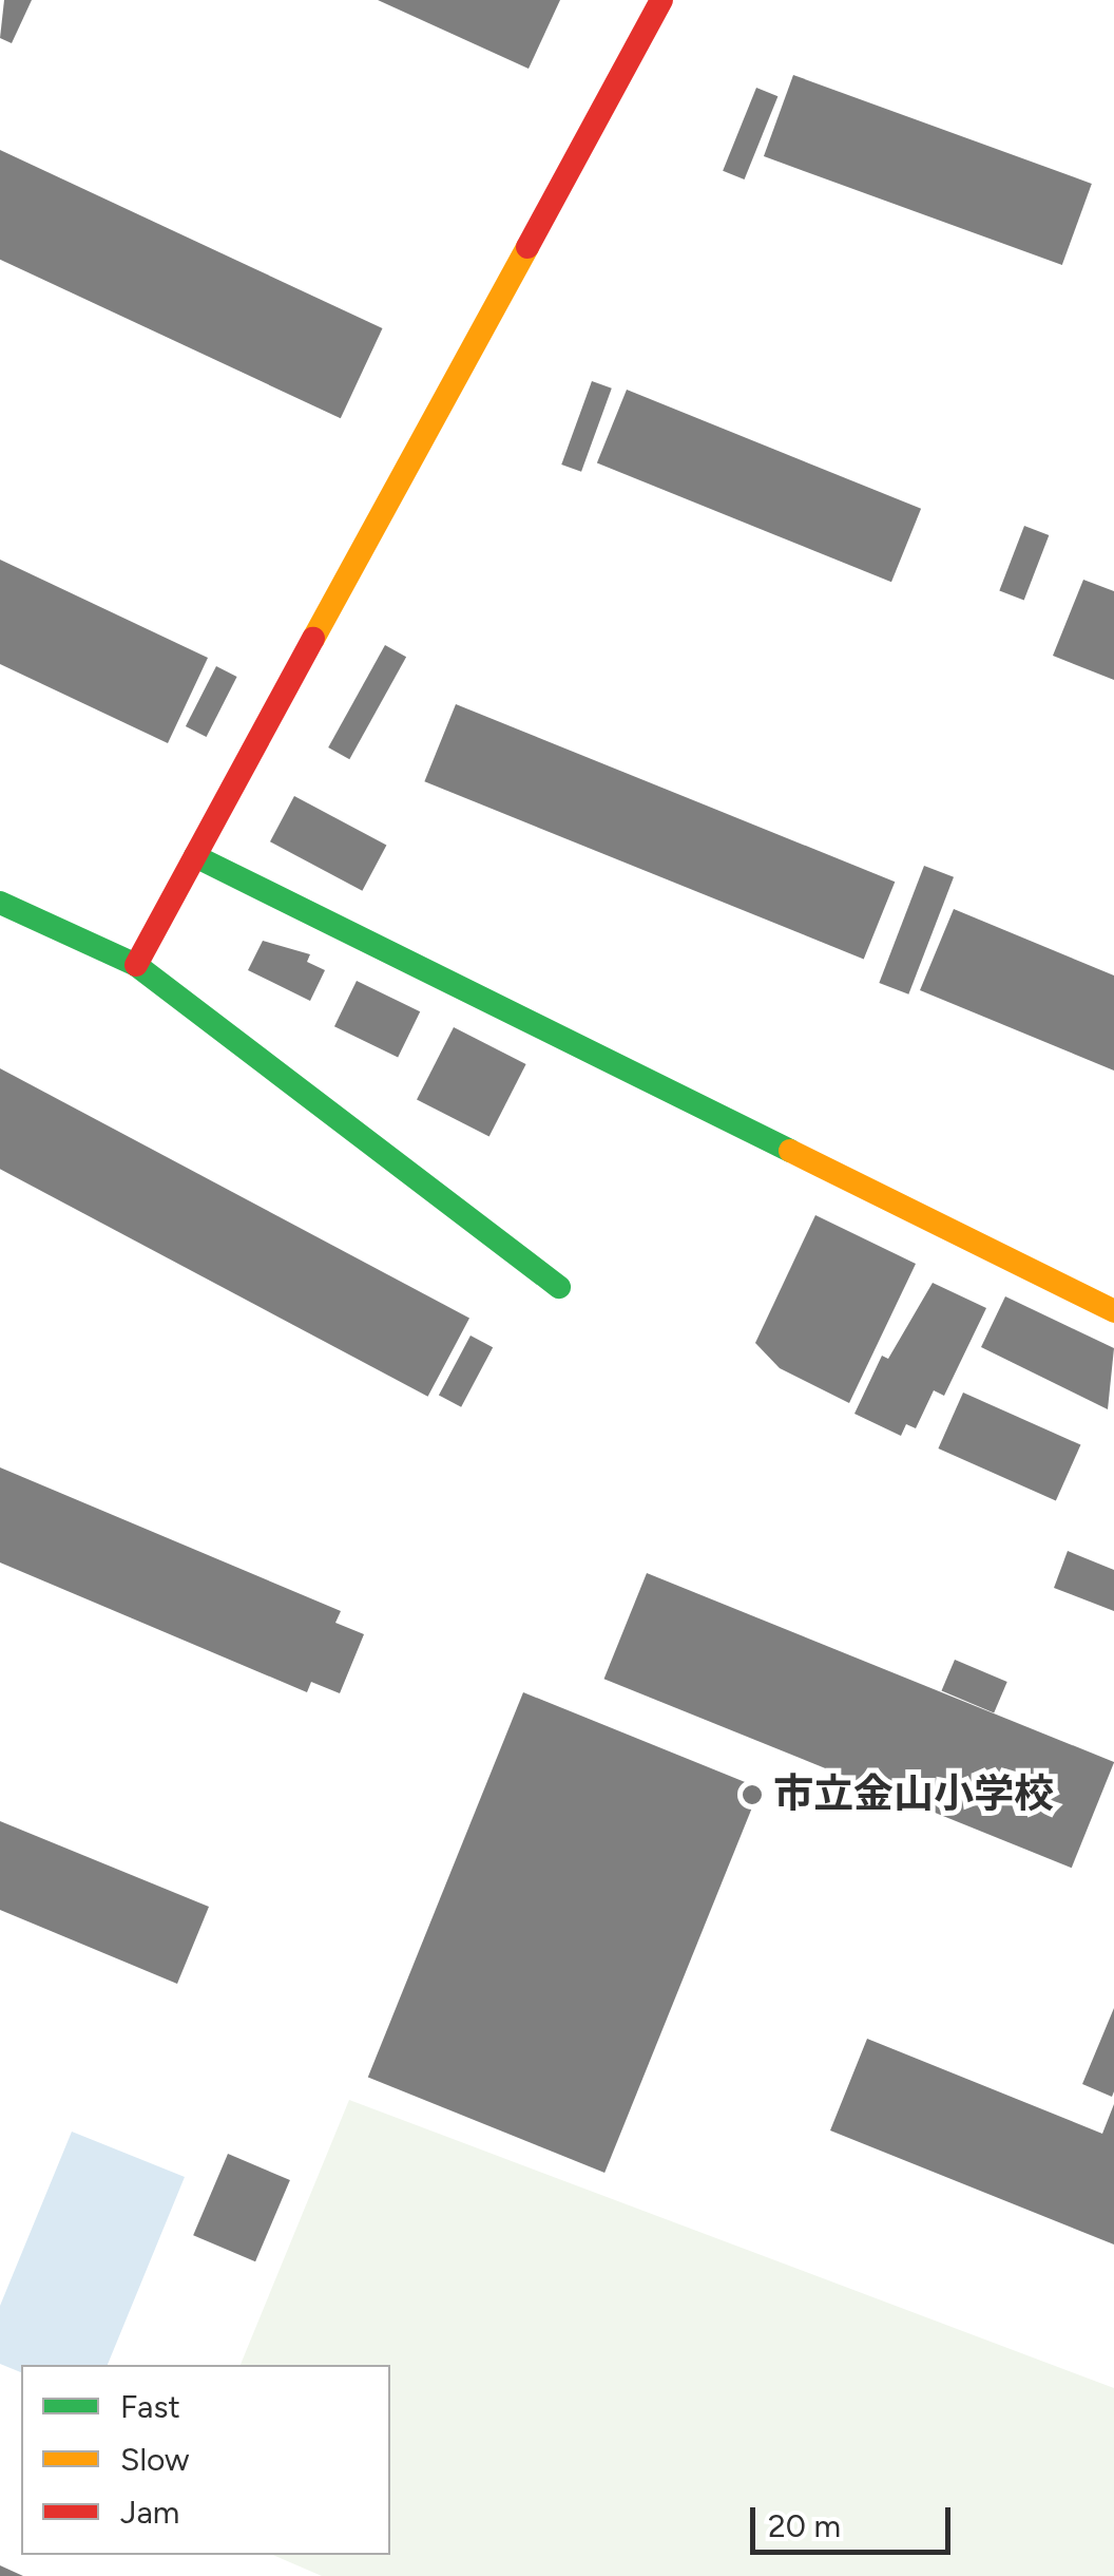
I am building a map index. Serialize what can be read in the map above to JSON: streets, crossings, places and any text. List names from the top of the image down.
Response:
{
  "places": ["市立金山小学校"],
  "legend": ["Fast", "Slow", "Jam"],
  "scale_bar": "20 m"
}
